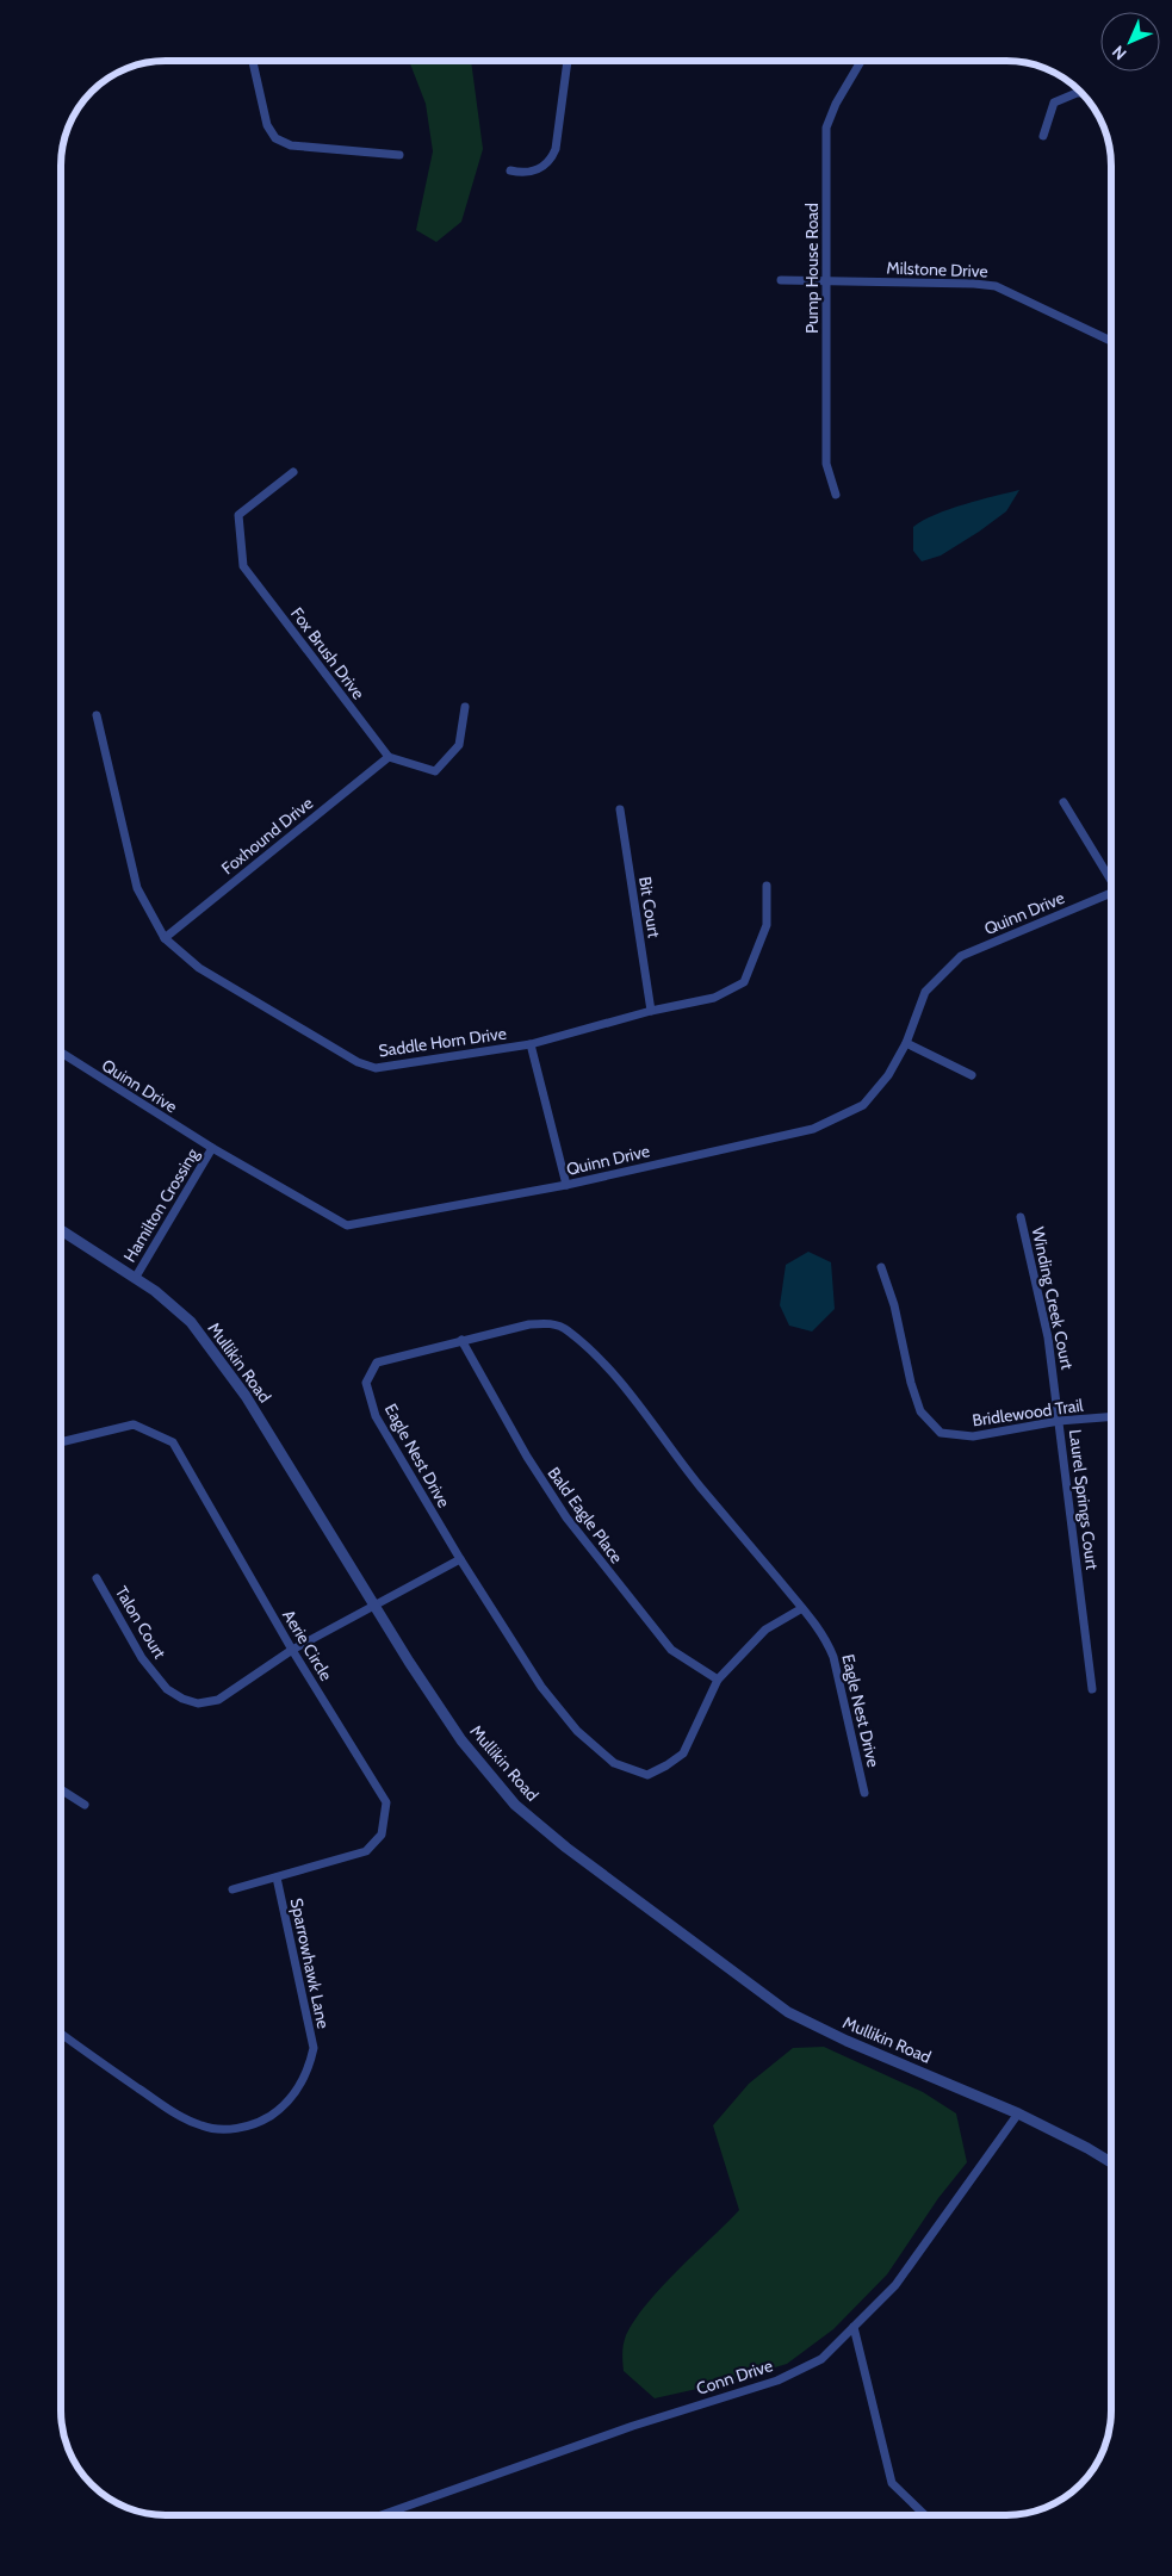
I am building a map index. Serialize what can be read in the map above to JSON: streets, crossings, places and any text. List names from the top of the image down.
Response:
{
  "streets": {
    "street": [
      "Pump House Road",
      "Milstone Drive",
      "Fox Brush Drive",
      "Foxhound Drive",
      "Bit Court",
      "Quinn Drive",
      "Saddle Horn Drive",
      "Hamilton Crossing",
      "Winding Creek Court",
      "Mullikin Road",
      "Bridlewood Trail",
      "Eagle Nest Drive",
      "Laurel Springs Court",
      "Bald Eagle Place",
      "Talon Court",
      "Aerie Circle",
      "Sparrowhawk Lane",
      "Conn Drive"
    ]
  },
  "crossings": [
    ["Pump House Road", "Milstone Drive"],
    ["Fox Brush Drive", "Foxhound Drive"],
    ["Foxhound Drive", "Saddle Horn Drive"],
    ["Bit Court", "Saddle Horn Drive"],
    ["Quinn Drive", "Hamilton Crossing"],
    ["Hamilton Crossing", "Mullikin Road"],
    ["Winding Creek Court", "Bridlewood Trail"],
    ["Winding Creek Court", "Laurel Springs Court"],
    ["Mullikin Road", "Talon Court"],
    ["Mullikin Road", "Conn Drive"],
    ["Bridlewood Trail", "Laurel Springs Court"],
    ["Eagle Nest Drive", "Bald Eagle Place"],
    ["Eagle Nest Drive", "Talon Court"],
    ["Talon Court", "Aerie Circle"],
    ["Aerie Circle", "Sparrowhawk Lane"]
  ],
  "north": "bottom left"
}
